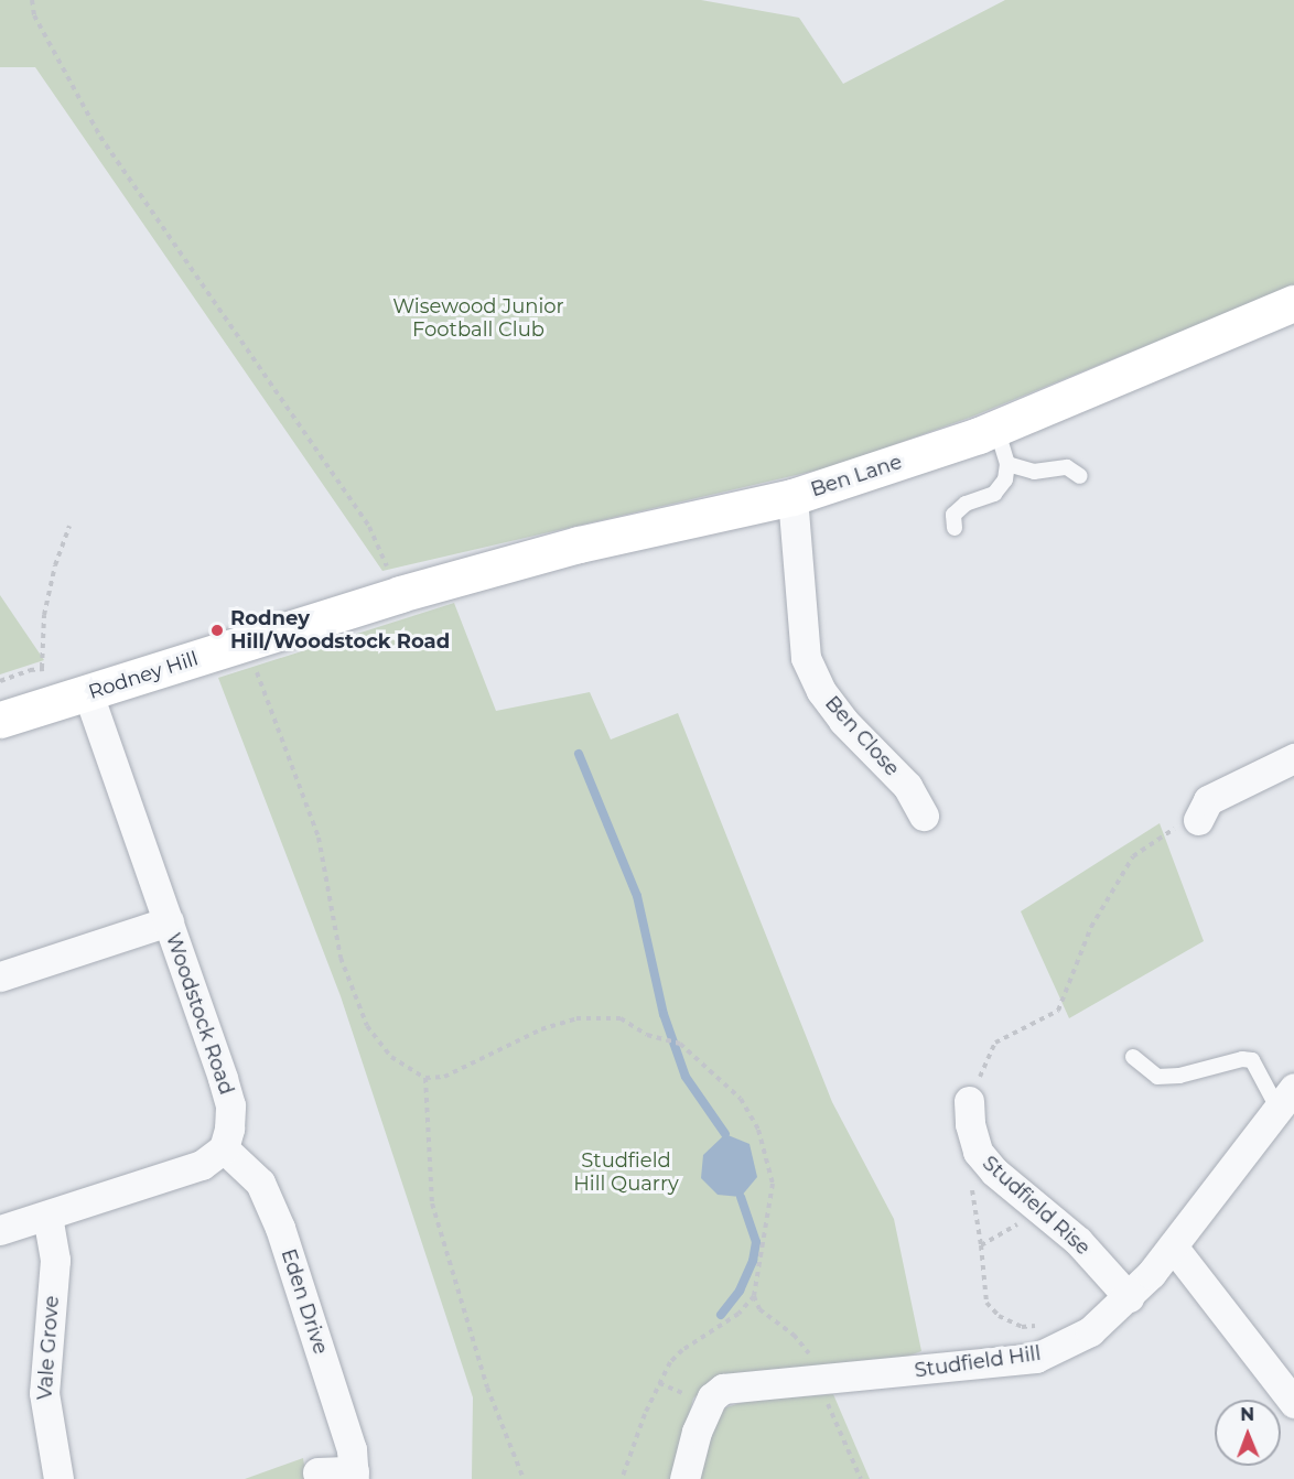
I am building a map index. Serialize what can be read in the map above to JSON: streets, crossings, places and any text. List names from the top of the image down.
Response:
{
  "streets": {
    "street": [
      "Ben Lane",
      "Rodney Hill",
      "Ben Close",
      "Woodstock Road",
      "Studfield Rise",
      "Eden Drive",
      "Vale Grove",
      "Studfield Hill"
    ]
  },
  "crossings": [
    ["Ben Lane", "Rodney Hill"],
    ["Ben Lane", "Ben Close"],
    ["Rodney Hill", "Woodstock Road"],
    ["Woodstock Road", "Eden Drive"],
    ["Studfield Rise", "Studfield Hill"]
  ],
  "parks": ["Wisewood Junior Football Club", "Studfield Hill Quarry"],
  "places": ["Rodney Hill/Woodstock Road"],
  "north": "top"
}
